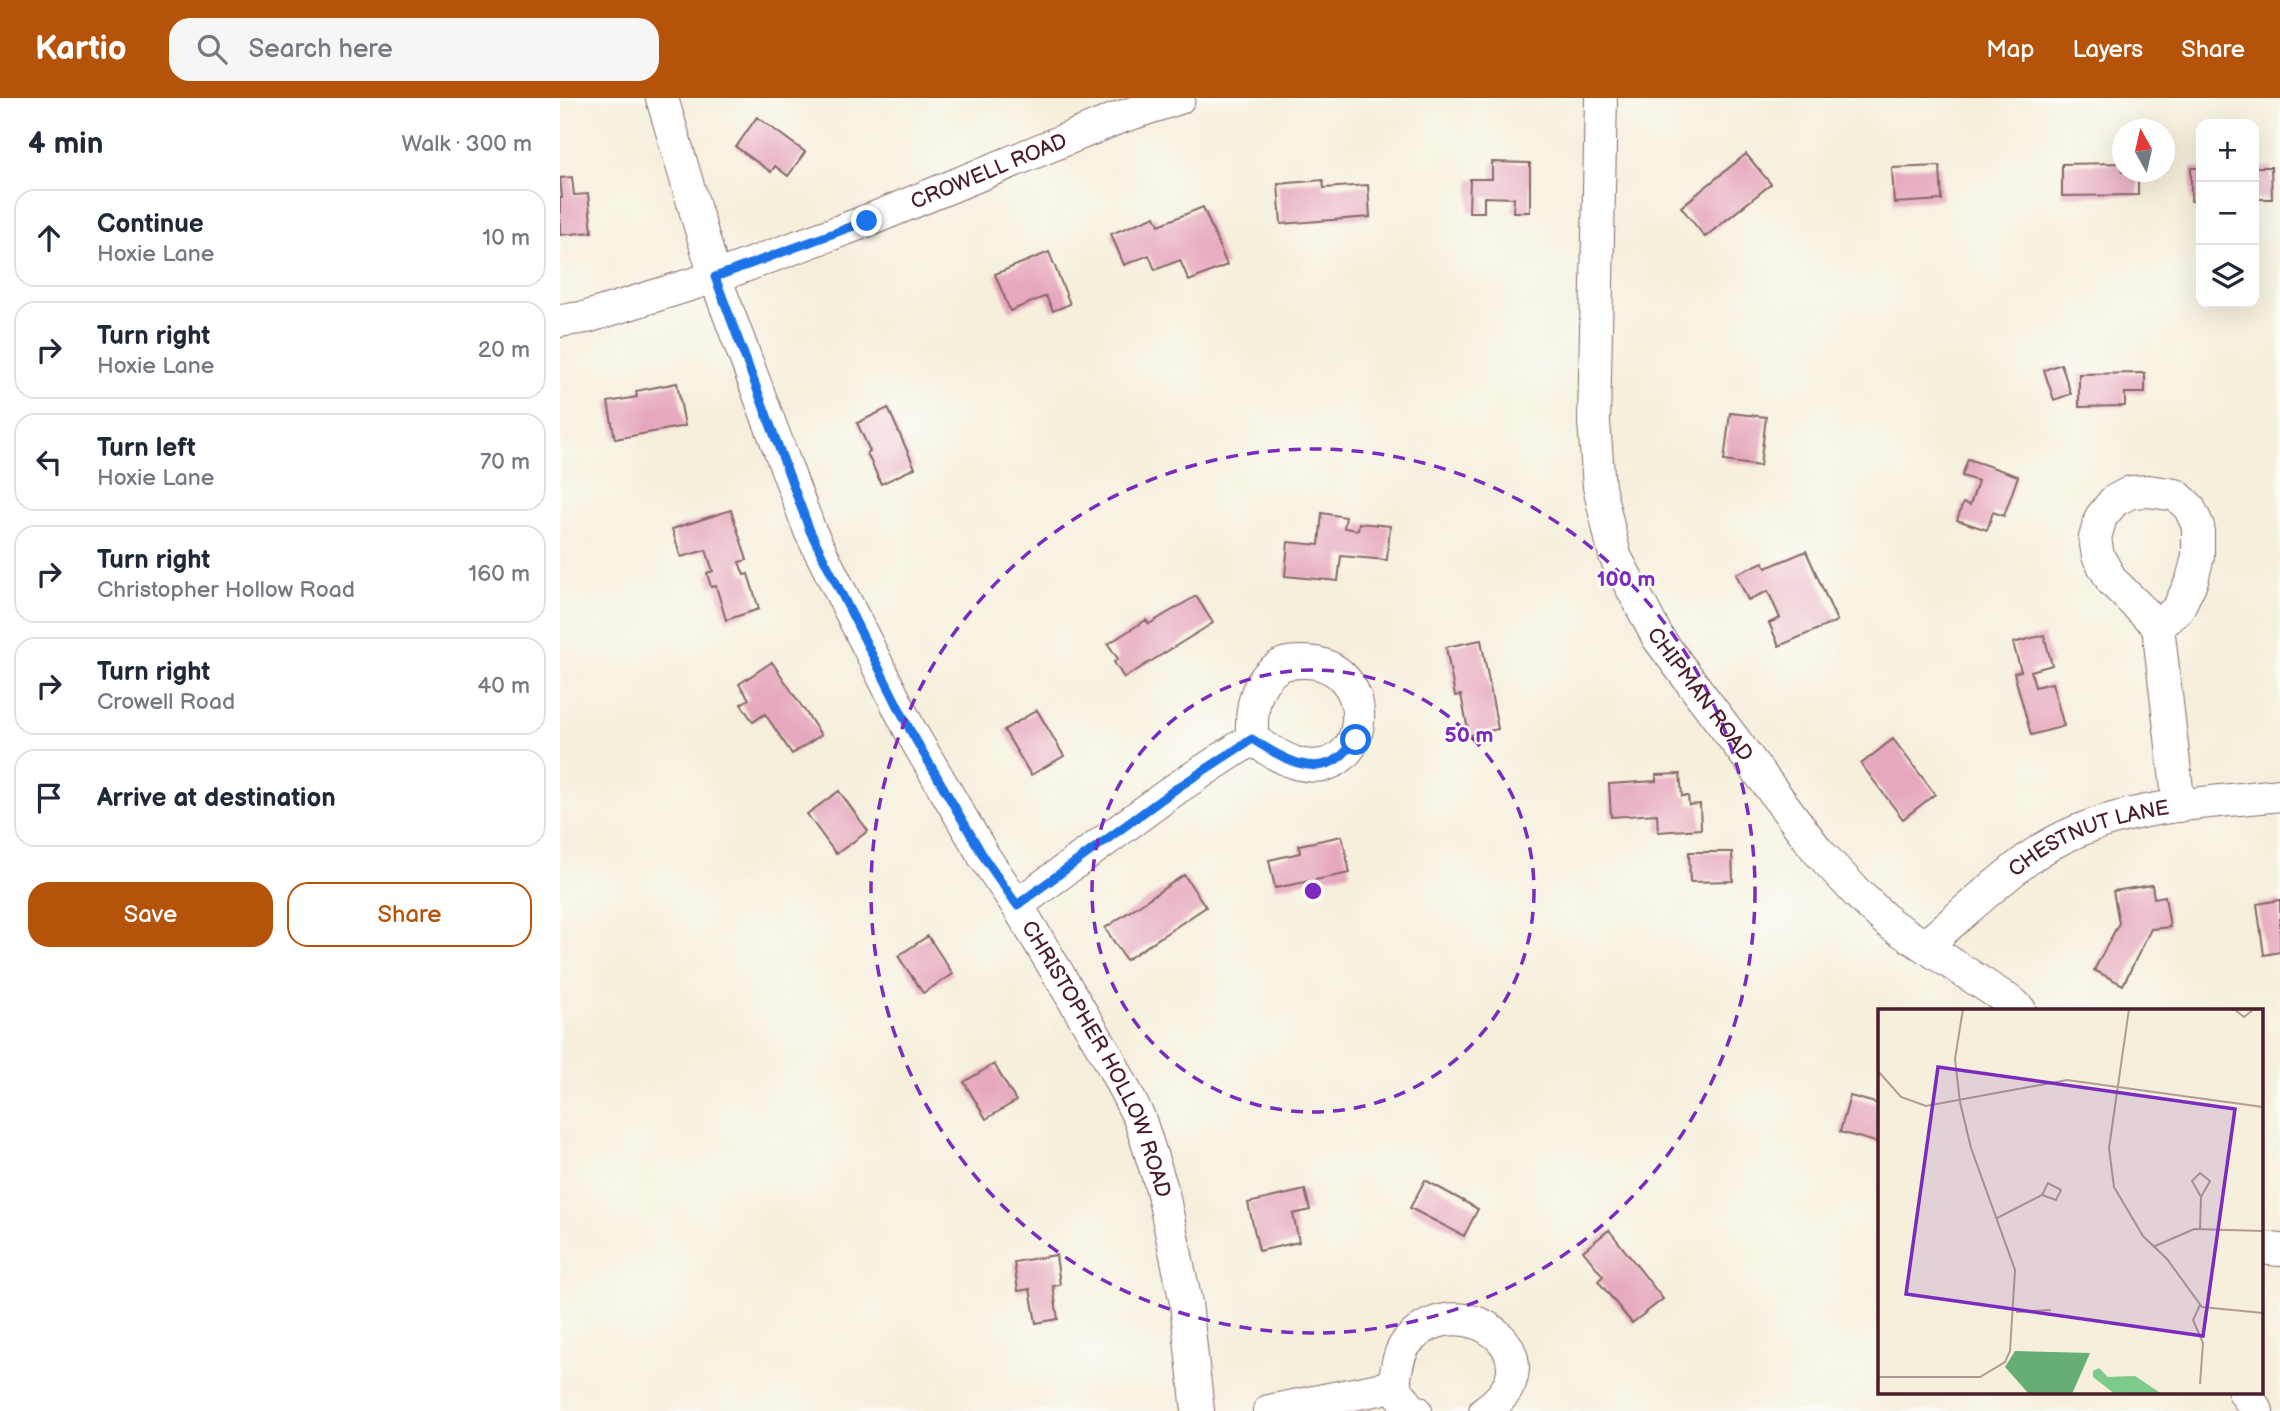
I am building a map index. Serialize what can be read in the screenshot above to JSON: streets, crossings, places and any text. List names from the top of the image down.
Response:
{
  "streets": {
    "street": [
      "CROWELL ROAD",
      "CHIPMAN ROAD",
      "CHESTNUT LANE",
      "CHRISTOPHER HOLLOW ROAD"
    ]
  },
  "crossings": [
    ["CROWELL ROAD", "CHRISTOPHER HOLLOW ROAD"],
    ["CHIPMAN ROAD", "CHESTNUT LANE"]
  ],
  "north": "top",
  "page": {
    "header": "Kartio",
    "search": "Search here",
    "nav": ["Map", "Layers", "Share"],
    "heading": ["4 min", "Walk · 300 m"],
    "map_buttons": ["+", "−"],
    "list": [
      ["Continue", "Hoxie Lane", "10 m"],
      ["Turn right", "Hoxie Lane", "20 m"],
      ["Turn left", "Hoxie Lane", "70 m"],
      ["Turn right", "Christopher Hollow Road", "160 m"],
      ["Turn right", "Crowell Road", "40 m"],
      "Arrive at destination"
    ],
    "buttons": ["Save", "Share"]
  },
  "rings": ["100 m", "50 m"]
}
